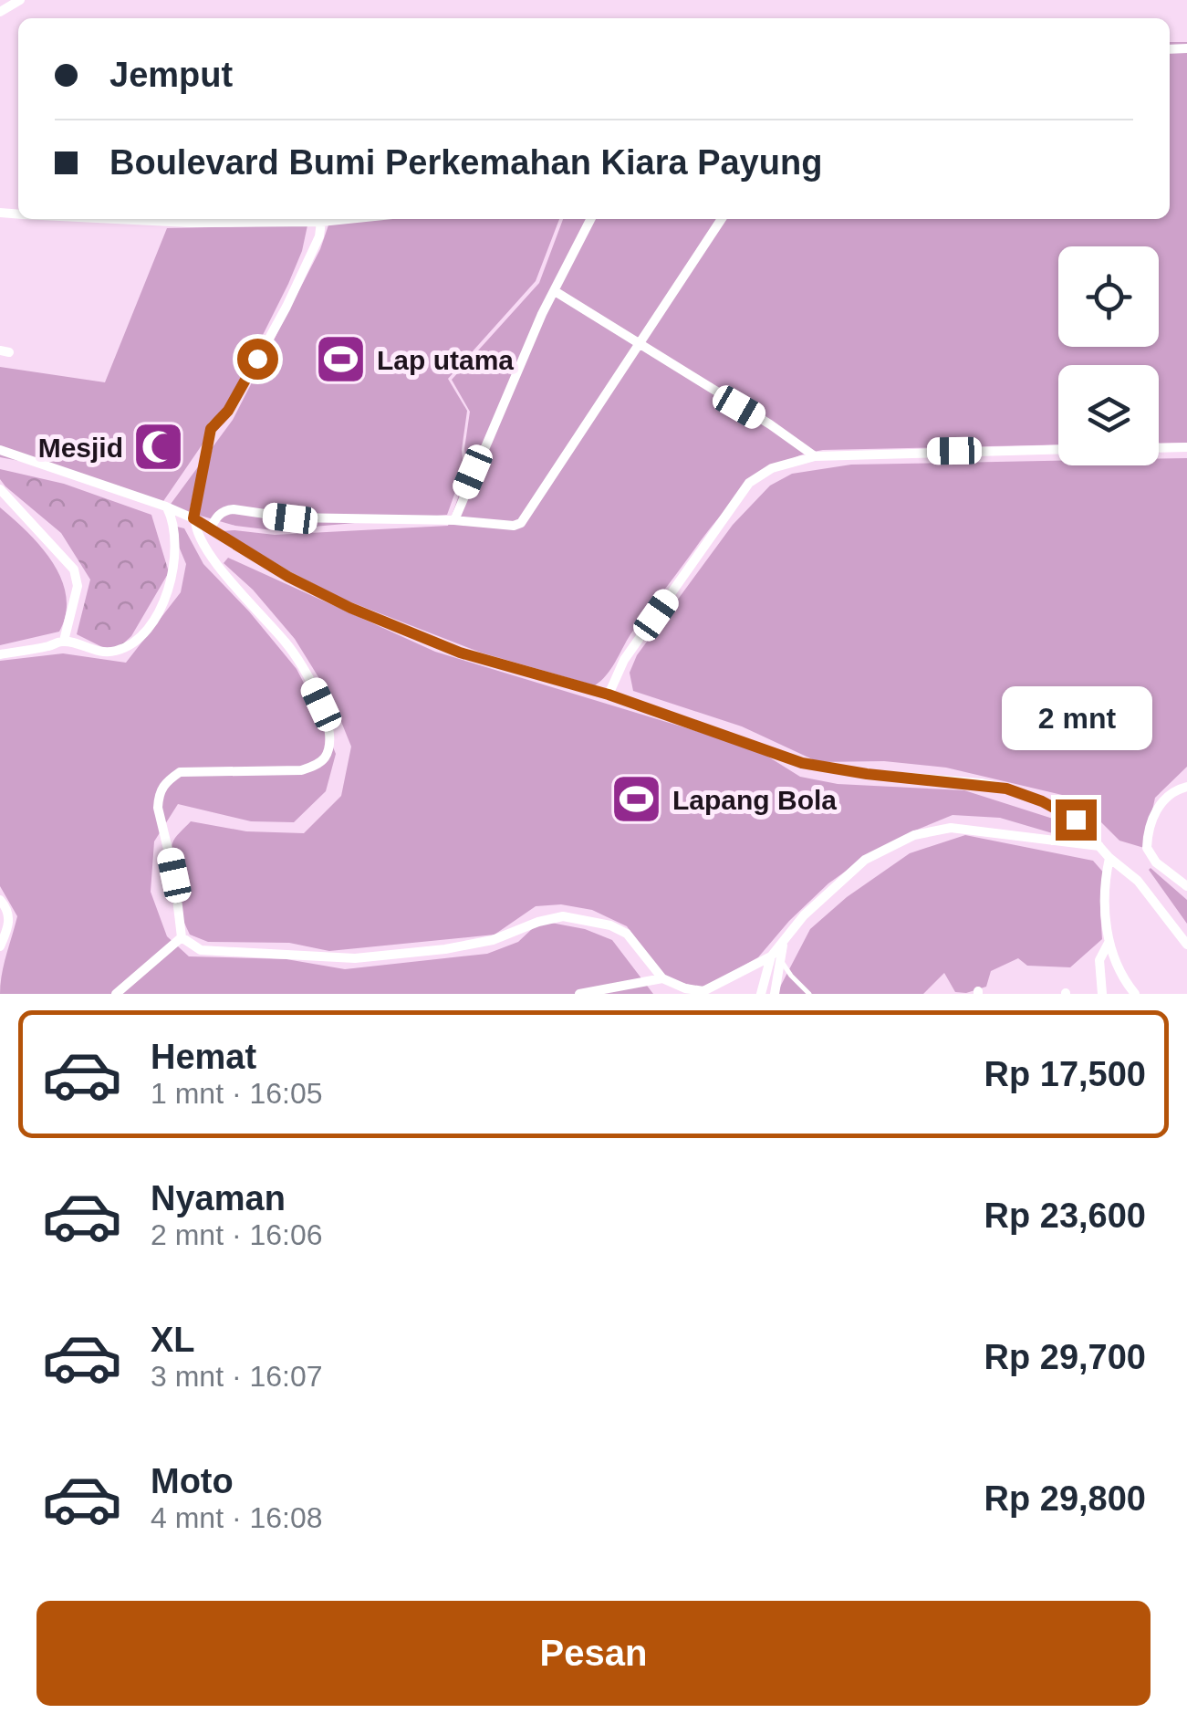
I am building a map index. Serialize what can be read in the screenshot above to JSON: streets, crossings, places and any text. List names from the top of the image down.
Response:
{
  "places": {
    "sports": ["Lap utama", "Lapang Bola"],
    "mosque": ["Mesjid"]
  },
  "page": {
    "banner": ["Jemput", "Boulevard Bumi Perkemahan Kiara Payung"],
    "bubble": "2 mnt",
    "list": [
      {
        "name": "Hemat",
        "note": "1 mnt · 16:05",
        "value": "Rp 17,500"
      },
      {
        "name": "Nyaman",
        "note": "2 mnt · 16:06",
        "value": "Rp 23,600"
      },
      {
        "name": "XL",
        "note": "3 mnt · 16:07",
        "value": "Rp 29,700"
      },
      {
        "name": "Moto",
        "note": "4 mnt · 16:08",
        "value": "Rp 29,800"
      }
    ],
    "buttons": "Pesan"
  }
}
